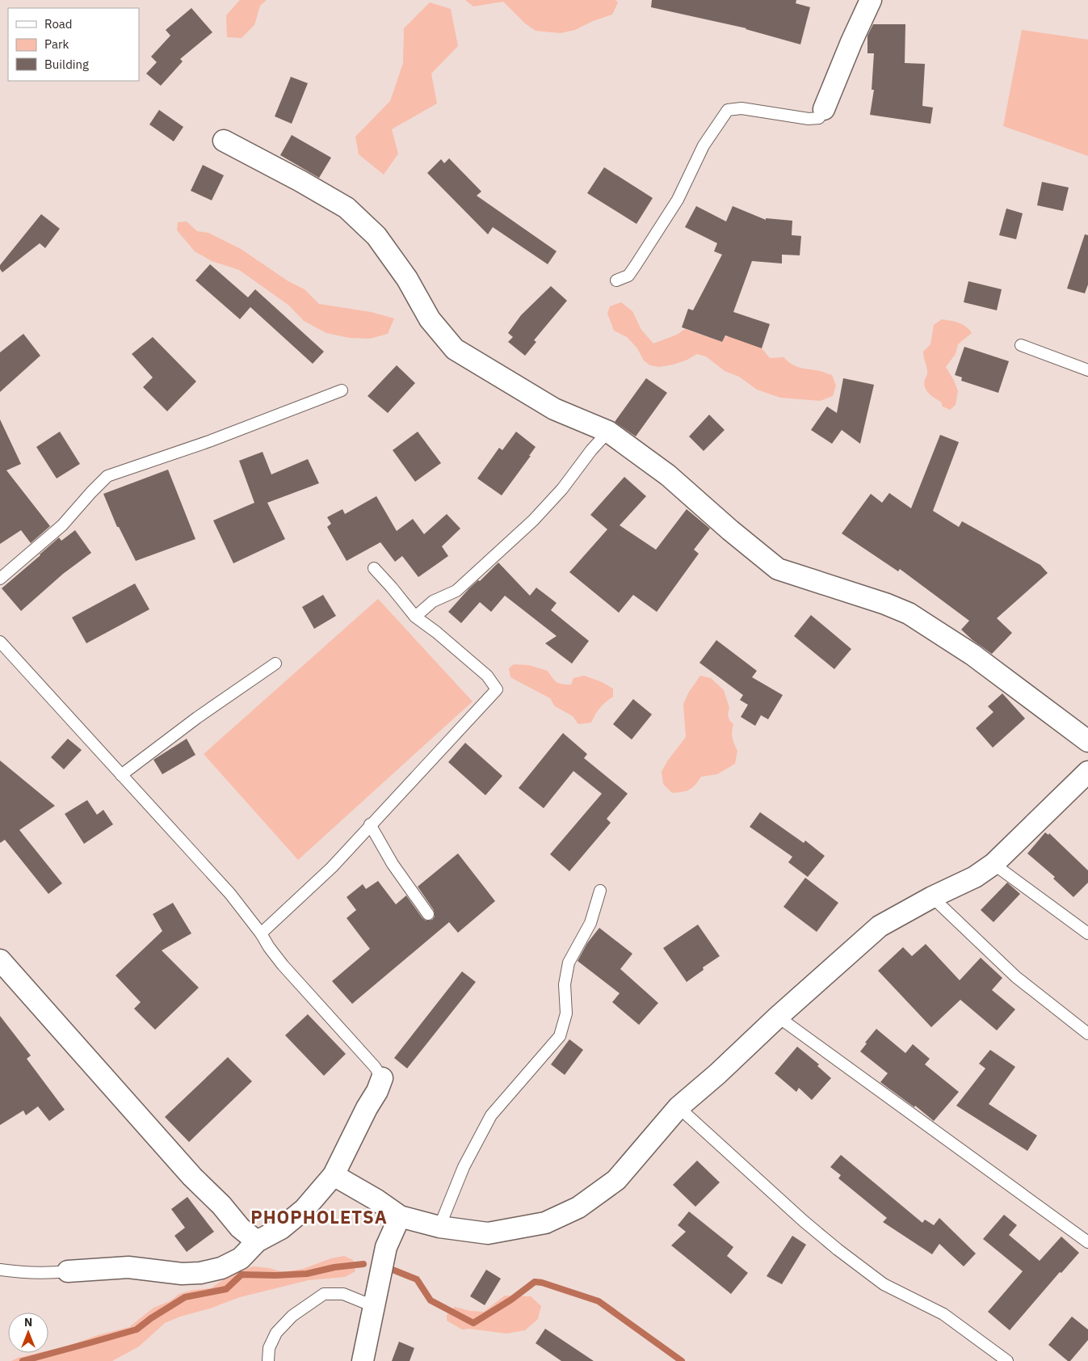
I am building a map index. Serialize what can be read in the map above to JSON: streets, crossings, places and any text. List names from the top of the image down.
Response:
{
  "districts": ["PHOPHOLETSA"],
  "legend": ["Road", "Park", "Building"],
  "north": "top"
}
